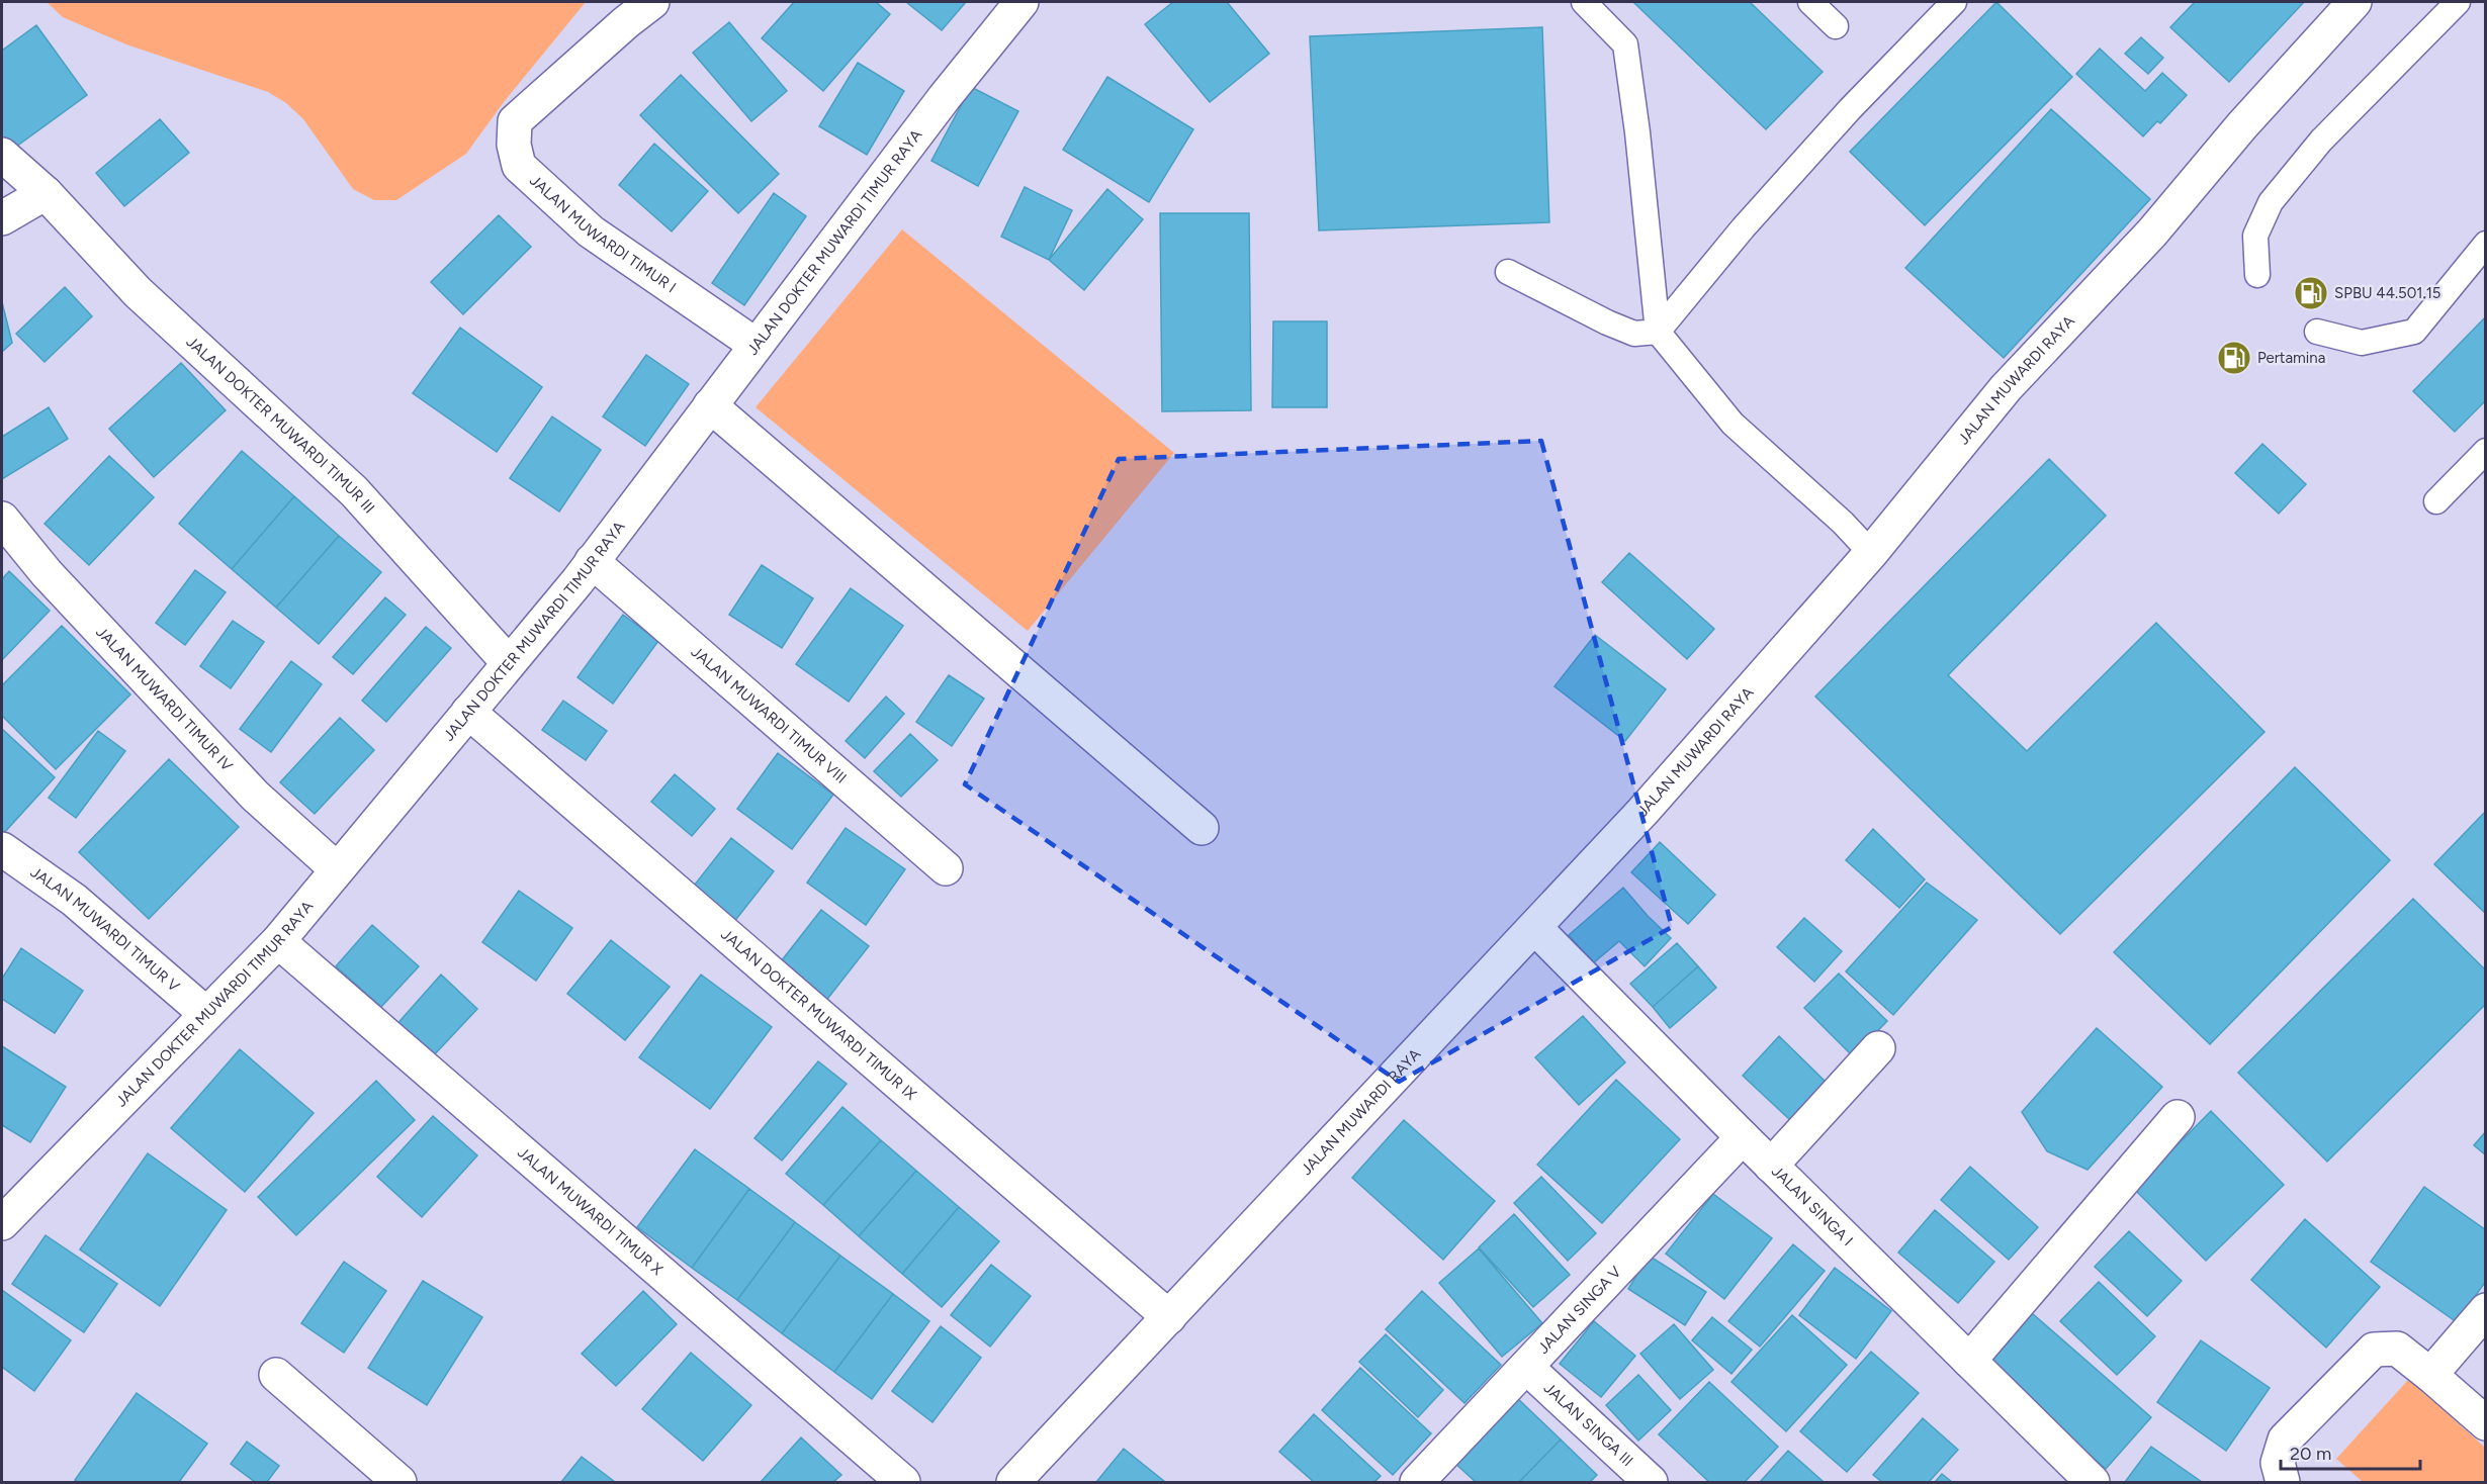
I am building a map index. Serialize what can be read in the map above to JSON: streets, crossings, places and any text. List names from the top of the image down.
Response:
{
  "streets": {
    "street": [
      "JALAN MUWARDI TIMUR I",
      "JALAN DOKTER MUWARDI TIMUR RAYA",
      "JALAN MUWARDI RAYA",
      "JALAN DOKTER MUWARDI TIMUR III",
      "JALAN MUWARDI TIMUR IV",
      "JALAN MUWARDI TIMUR VIII",
      "JALAN MUWARDI TIMUR V",
      "JALAN DOKTER MUWARDI TIMUR IX",
      "JALAN SINGA I",
      "JALAN MUWARDI TIMUR X",
      "JALAN SINGA V",
      "JALAN SINGA III"
    ]
  },
  "crossings": [
    ["JALAN MUWARDI TIMUR I", "JALAN DOKTER MUWARDI TIMUR RAYA"],
    ["JALAN DOKTER MUWARDI TIMUR RAYA", "JALAN DOKTER MUWARDI TIMUR III"],
    ["JALAN DOKTER MUWARDI TIMUR RAYA", "JALAN MUWARDI TIMUR IV"],
    ["JALAN DOKTER MUWARDI TIMUR RAYA", "JALAN MUWARDI TIMUR VIII"],
    ["JALAN DOKTER MUWARDI TIMUR RAYA", "JALAN MUWARDI TIMUR V"],
    ["JALAN DOKTER MUWARDI TIMUR RAYA", "JALAN DOKTER MUWARDI TIMUR IX"],
    ["JALAN DOKTER MUWARDI TIMUR RAYA", "JALAN MUWARDI TIMUR X"],
    ["JALAN MUWARDI RAYA", "JALAN DOKTER MUWARDI TIMUR IX"],
    ["JALAN MUWARDI RAYA", "JALAN SINGA I"],
    ["JALAN SINGA I", "JALAN SINGA V"],
    ["JALAN SINGA V", "JALAN SINGA III"]
  ],
  "places": {
    "fuel station": ["SPBU 44.501.15", "Pertamina"]
  },
  "scale_bar": "20 m"
}
